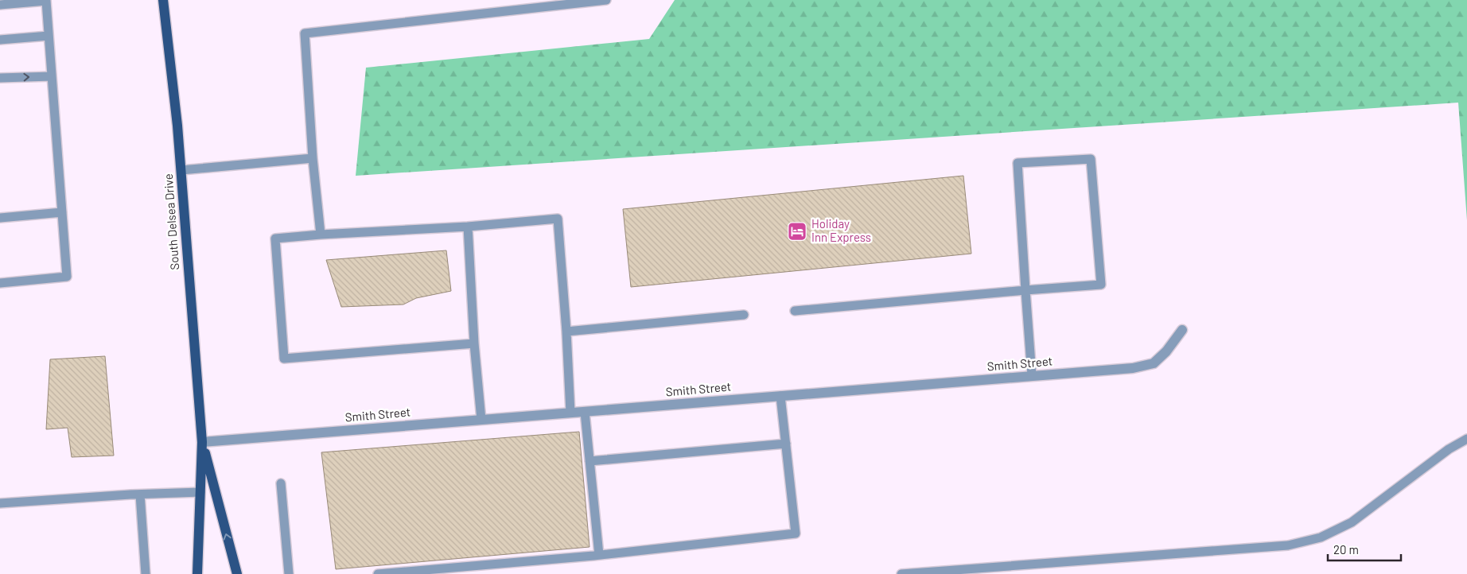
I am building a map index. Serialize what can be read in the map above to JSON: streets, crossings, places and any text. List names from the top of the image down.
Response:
{
  "streets": {
    "main road": ["South Delsea Drive"],
    "street": ["Smith Street"]
  },
  "crossings": [
    ["South Delsea Drive", "Smith Street"]
  ],
  "places": {
    "hotel": ["Holiday Inn Express"]
  },
  "scale_bar": "20 m"
}
